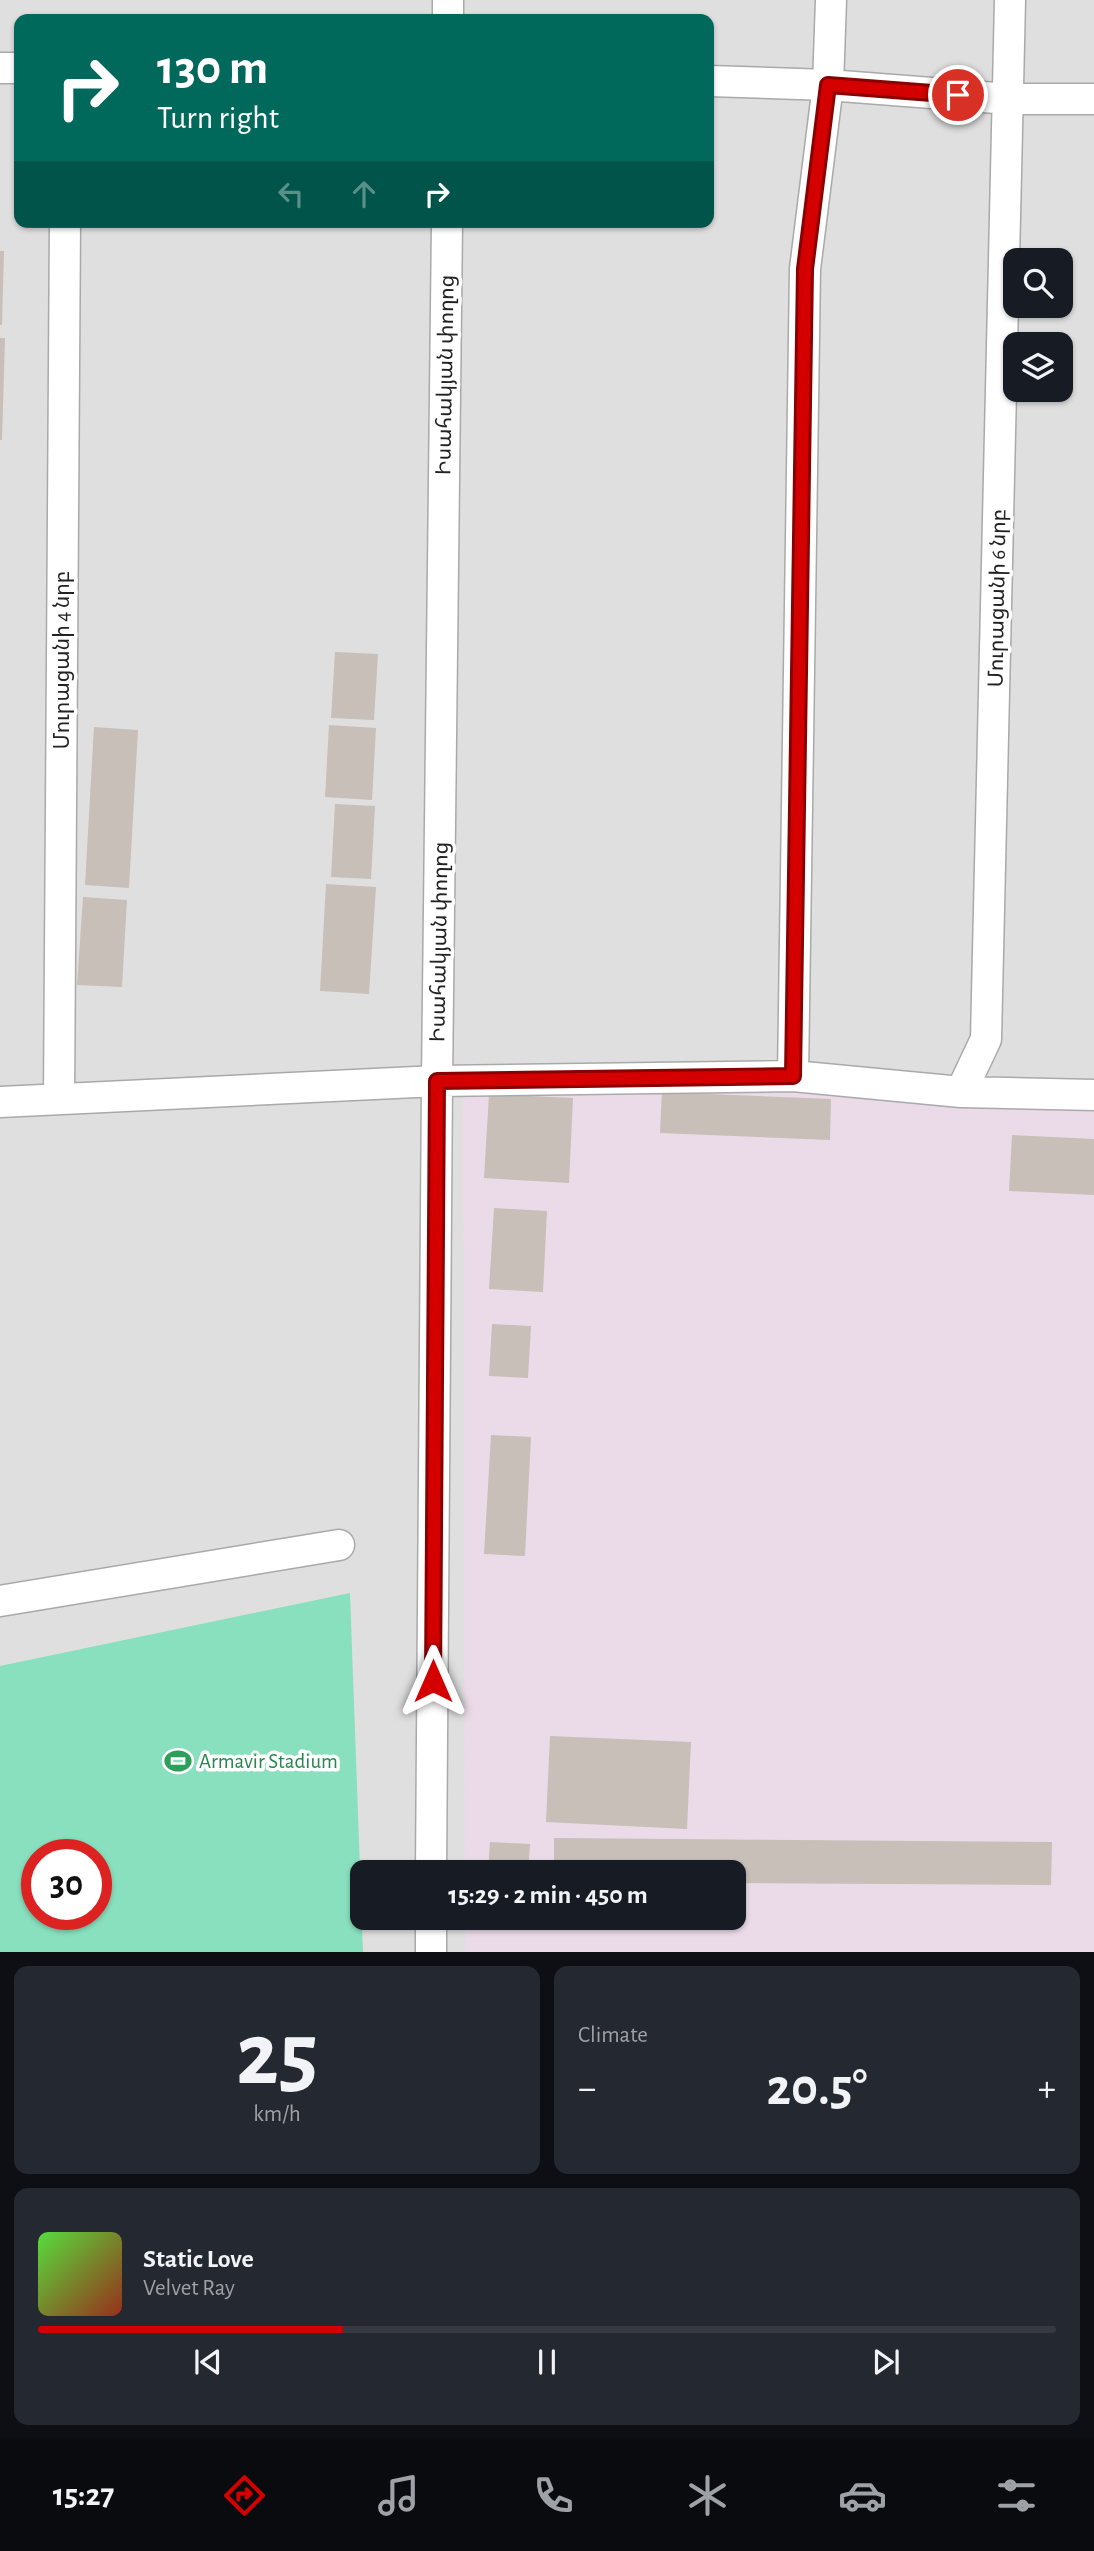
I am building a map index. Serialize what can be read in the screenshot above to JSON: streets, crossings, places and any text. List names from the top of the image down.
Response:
{
  "streets": {
    "street": ["Իսահակյան փողոց", "Մուրացանի 6 նրբ", "Մուրացանի 4 նրբ"]
  },
  "places": {
    "sports": ["Armavir Stadium"]
  },
  "page": {
    "turn": ["130 m", "Turn right"],
    "limit": "30",
    "trip": "15:29 · 2 min · 450 m",
    "tile": [
      ["25", "km/h"],
      "Climate"
    ],
    "heat": ["−", "20.5°", "+"],
    "song": ["Static Love", "Velvet Ray"],
    "tabs": "15:27"
  }
}
